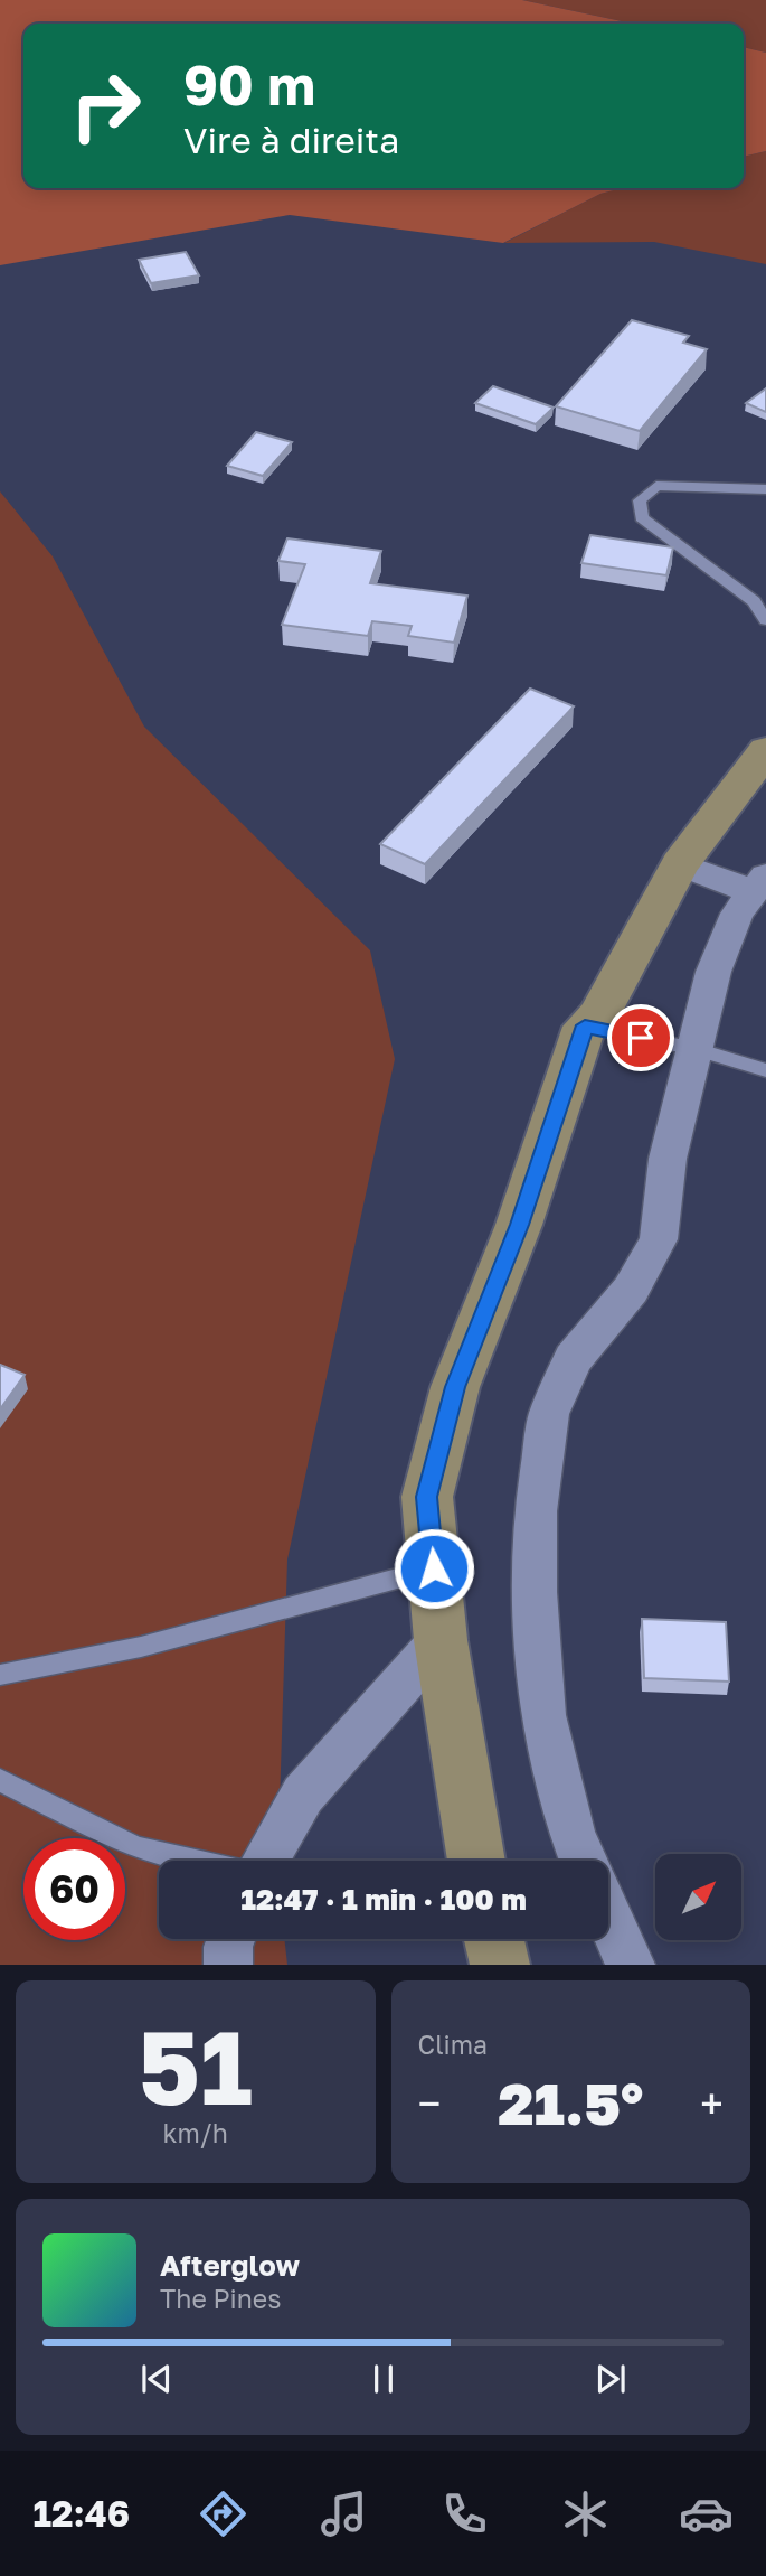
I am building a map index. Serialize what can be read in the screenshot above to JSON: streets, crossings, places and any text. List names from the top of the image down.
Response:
{
  "north": "top right",
  "page": {
    "turn": ["90 m", "Vire à direita"],
    "limit": "60",
    "trip": "12:47 · 1 min · 100 m",
    "tile": [
      ["51", "km/h"],
      "Clima"
    ],
    "heat": ["−", "21.5°", "+"],
    "song": ["Afterglow", "The Pines"],
    "tabs": "12:46"
  }
}
